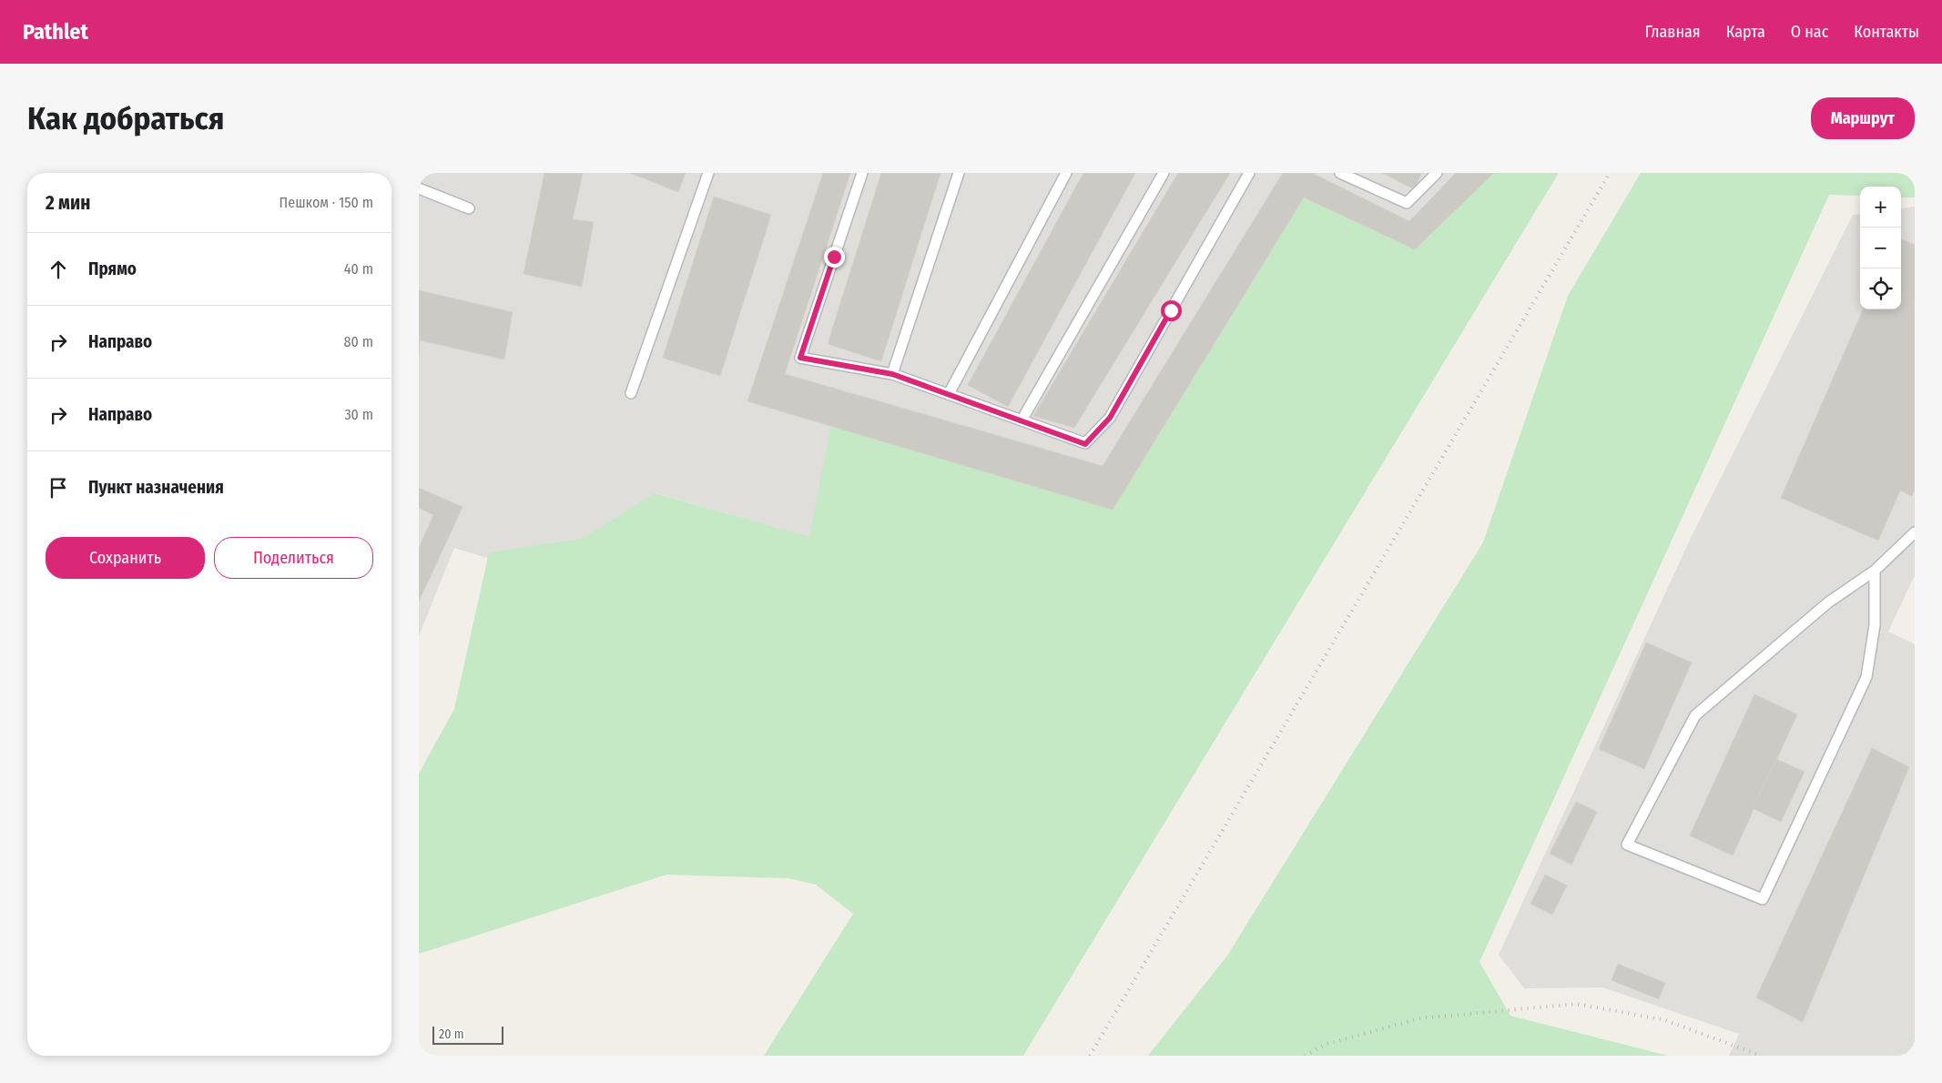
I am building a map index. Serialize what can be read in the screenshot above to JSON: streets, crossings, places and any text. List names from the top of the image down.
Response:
{
  "scale_bar": "20 m",
  "page": {
    "header": "Pathlet",
    "nav": [
      "Главная",
      "Карта",
      "О нас",
      "Контакты"
    ],
    "buttons": [
      "Маршрут",
      ["Сохранить", "Поделиться"]
    ],
    "title": "Как добраться",
    "heading": ["2 мин", "Пешком · 150 m"],
    "map_buttons": ["+", "−"],
    "list": [
      ["Прямо", "40 m"],
      ["Направо", "80 m"],
      ["Направо", "30 m"],
      "Пункт назначения"
    ],
    "scale": "20 m"
  }
}
